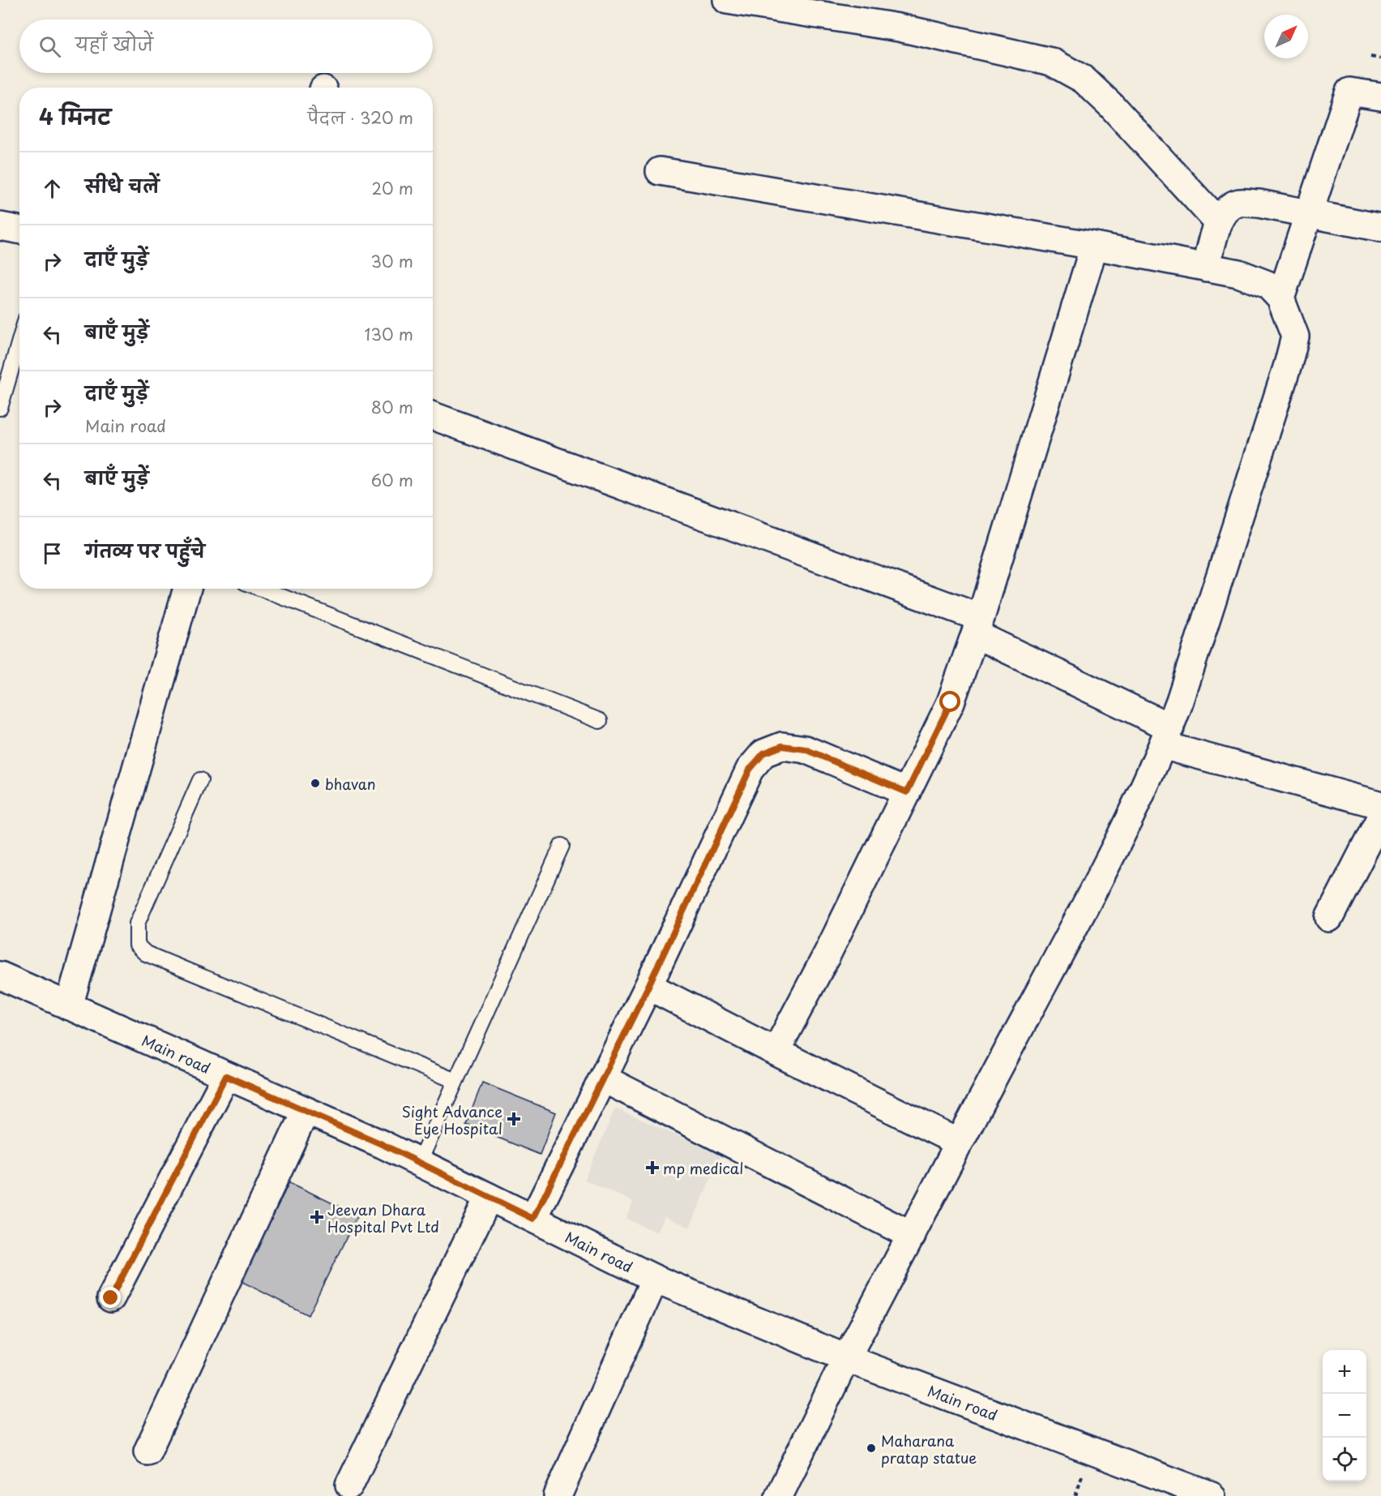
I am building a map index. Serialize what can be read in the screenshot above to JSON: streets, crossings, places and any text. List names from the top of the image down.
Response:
{
  "streets": {
    "street": ["Main road"]
  },
  "places": {
    "other": ["bhavan", "Maharana pratap statue"],
    "health": ["Sight Advance Eye Hospital", "mp medical", "Jeevan Dhara Hospital Pvt Ltd"]
  },
  "north": "top right",
  "page": {
    "search": "यहाँ खोजें",
    "heading": ["4 मिनट", "पैदल · 320 m"],
    "list": [
      ["सीधे चलें", "20 m"],
      ["दाएँ मुड़ें", "30 m"],
      ["बाएँ मुड़ें", "130 m"],
      ["दाएँ मुड़ें", "Main road", "80 m"],
      ["बाएँ मुड़ें", "60 m"],
      "गंतव्य पर पहुँचे"
    ],
    "map_buttons": ["+", "−"]
  }
}
